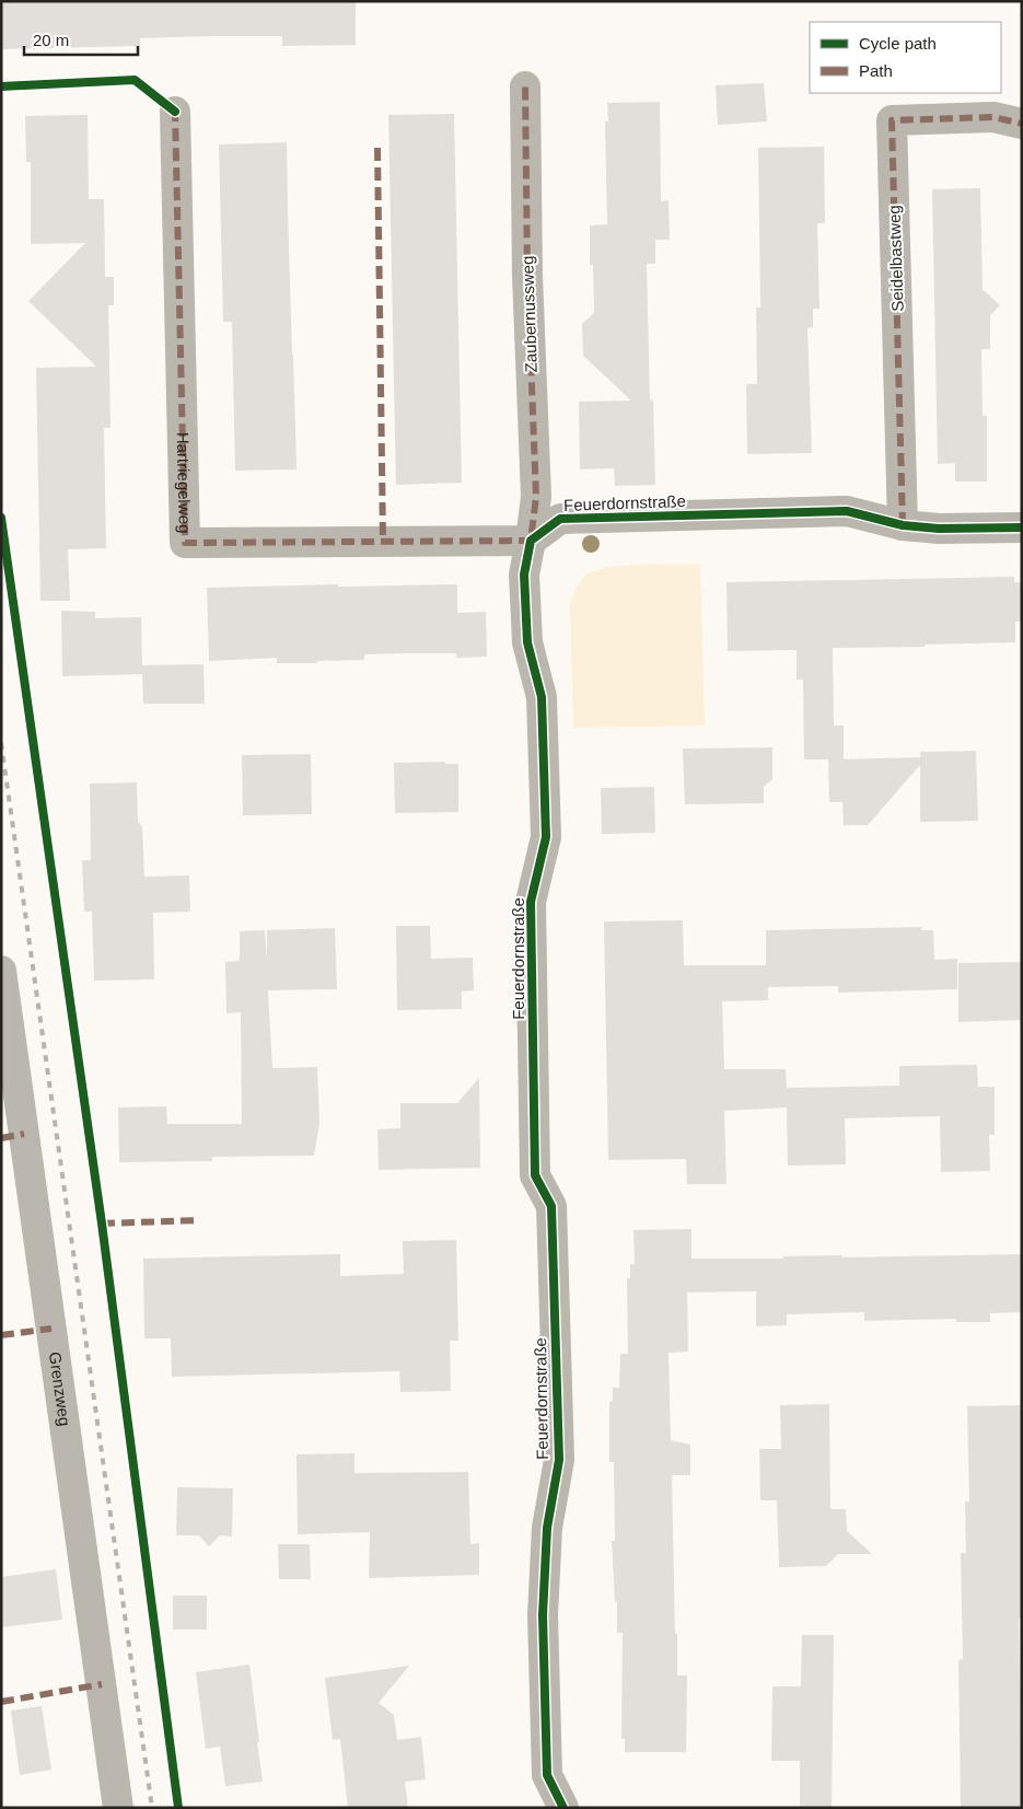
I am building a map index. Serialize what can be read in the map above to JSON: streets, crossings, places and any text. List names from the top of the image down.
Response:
{
  "streets": {
    "street": [
      "Seidelbastweg",
      "Zaubernussweg",
      "Hartriegelweg",
      "Feuerdornstraße",
      "Grenzweg"
    ]
  },
  "crossings": [
    ["Seidelbastweg", "Feuerdornstraße"],
    ["Zaubernussweg", "Hartriegelweg"],
    ["Zaubernussweg", "Feuerdornstraße"],
    ["Hartriegelweg", "Feuerdornstraße"]
  ],
  "legend": ["Cycle path", "Path"],
  "scale_bar": "20 m"
}
